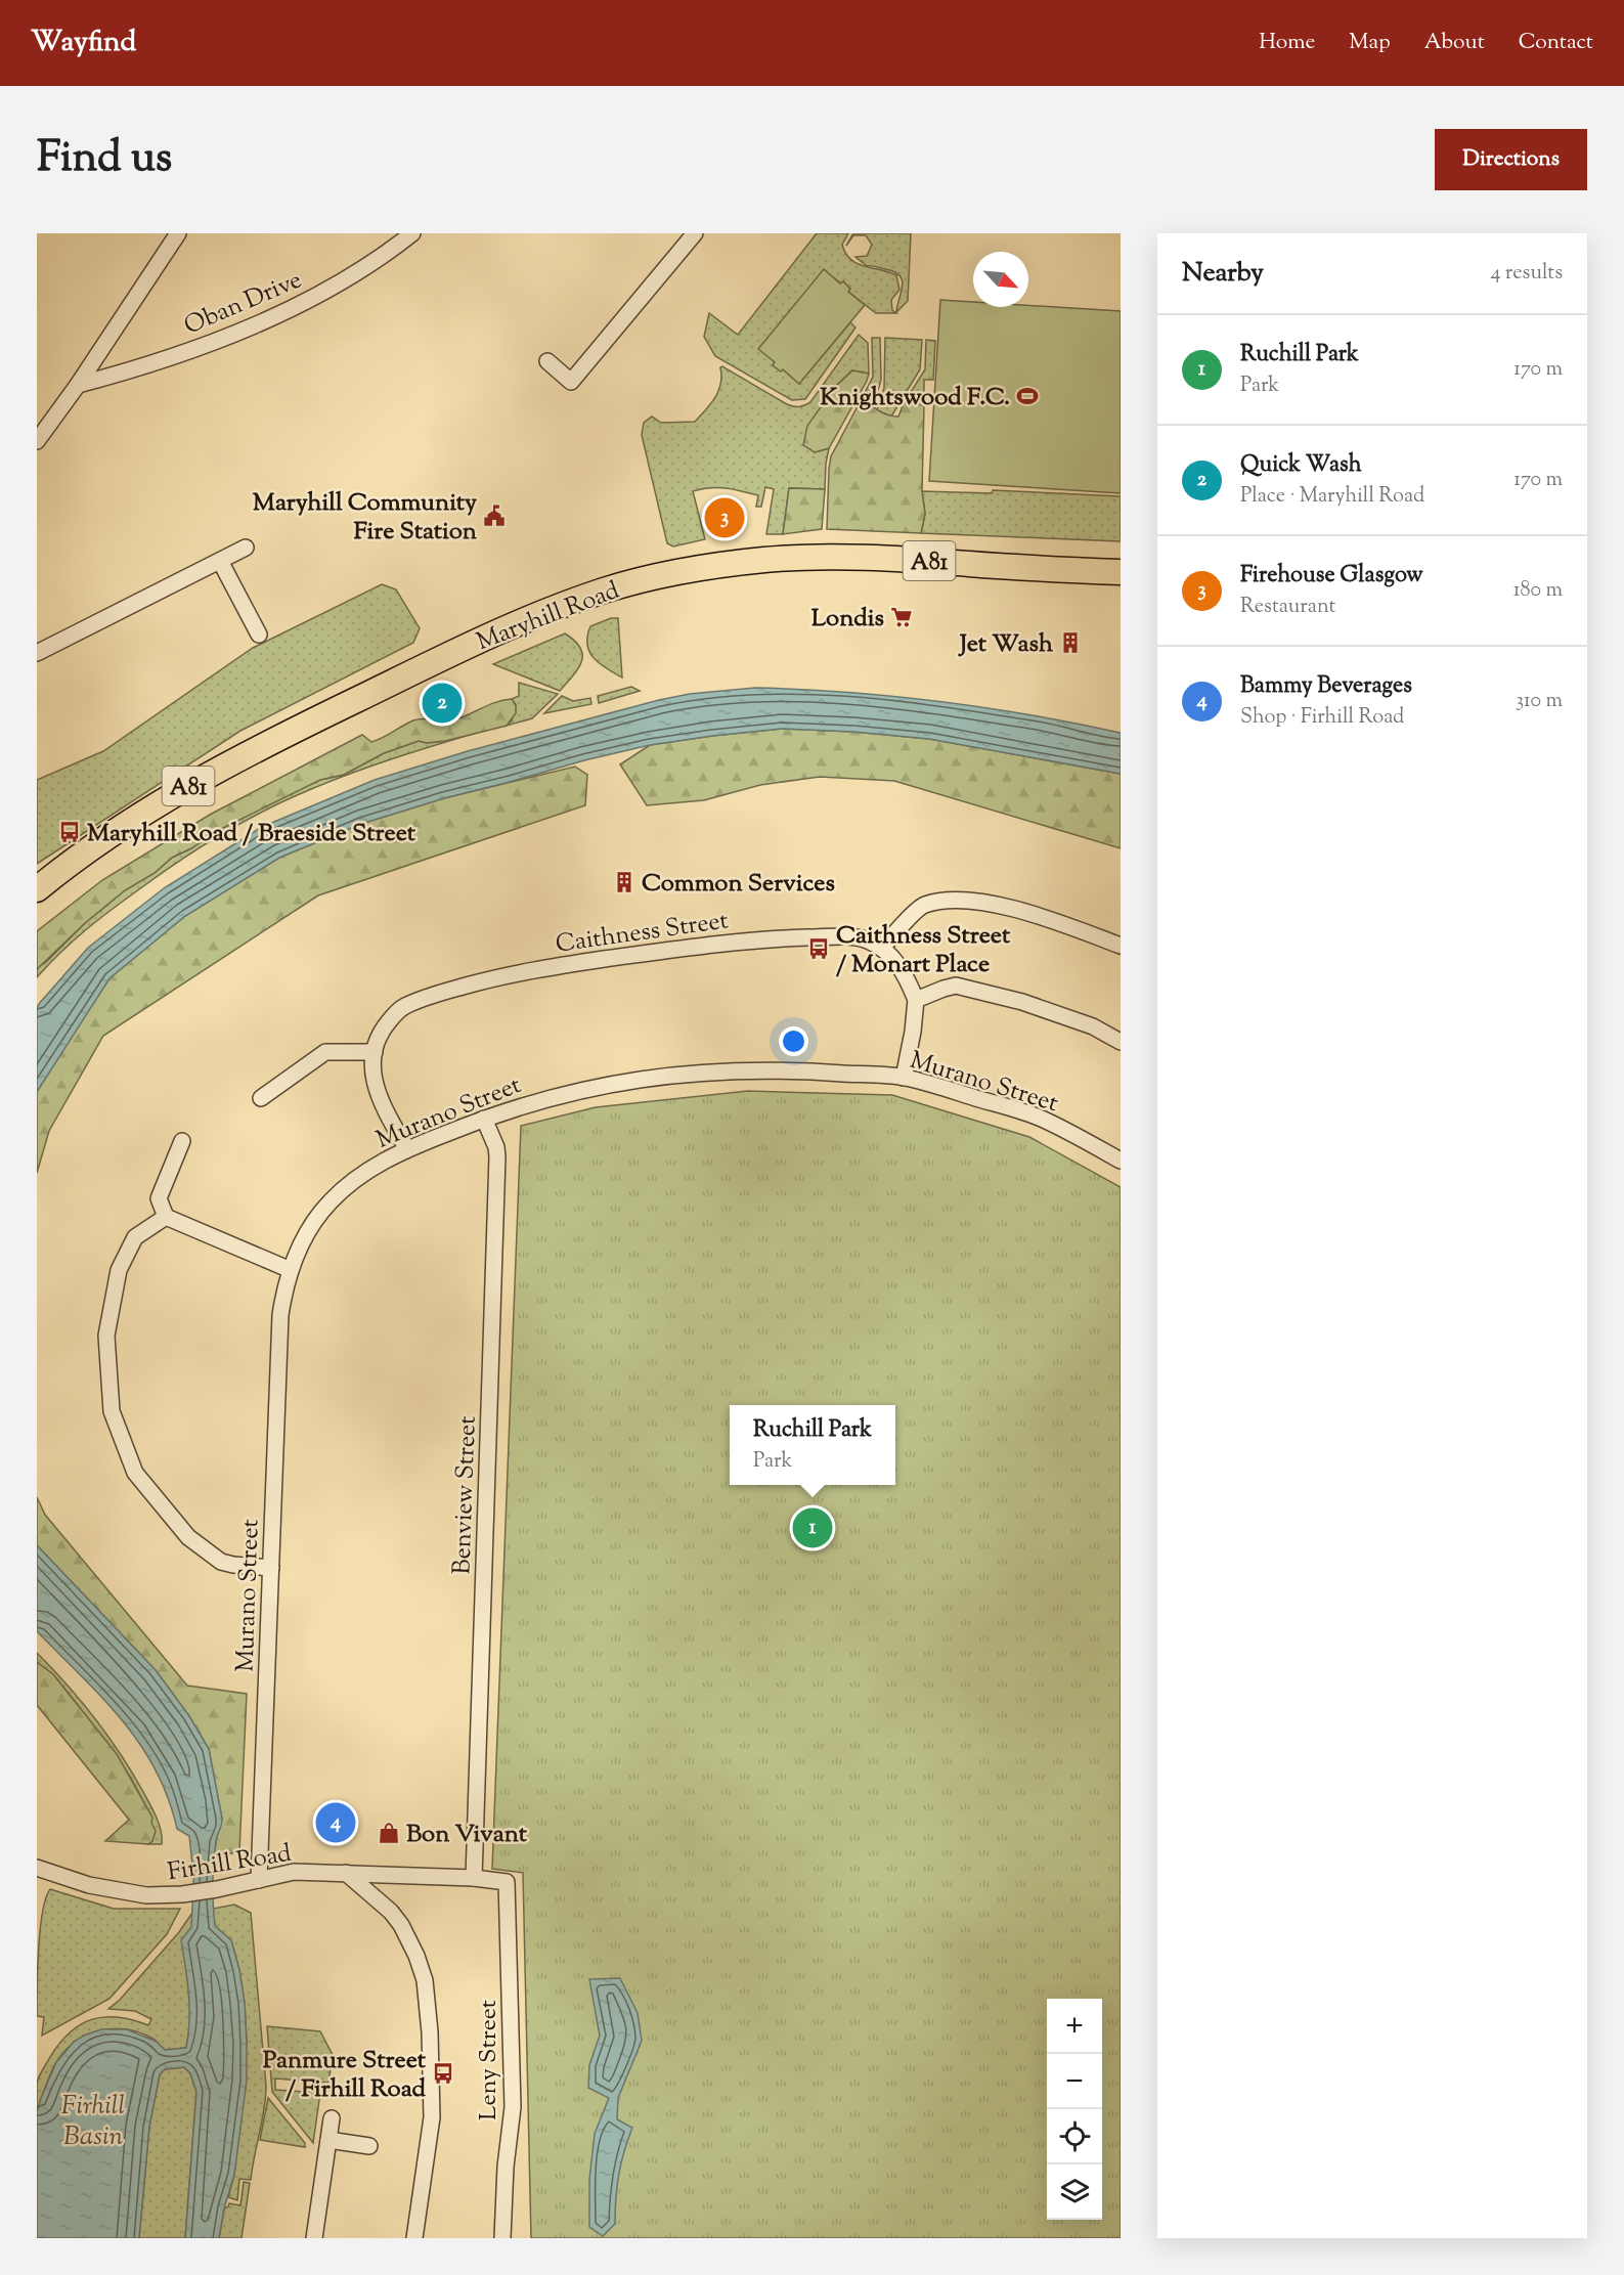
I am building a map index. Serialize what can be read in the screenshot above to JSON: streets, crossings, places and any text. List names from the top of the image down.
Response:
{
  "streets": {
    "main road": ["A81", "Maryhill Road"],
    "street": [
      "Oban Drive",
      "Caithness Street",
      "Murano Street",
      "Benview Street",
      "Firhill Road",
      "Leny Street"
    ]
  },
  "crossings": [
    ["Caithness Street", "Murano Street"],
    ["Murano Street", "Benview Street"],
    ["Murano Street", "Firhill Road"],
    ["Benview Street", "Firhill Road"],
    ["Firhill Road", "Leny Street"]
  ],
  "water": ["Firhill Basin"],
  "places": {
    "sports": ["Knightswood F.C."],
    "public building": ["Maryhill Community Fire Station"],
    "supermarket": ["Londis"],
    "building": ["Jet Wash", "Common Services"],
    "bus stop": ["Maryhill Road / Braeside Street", "Caithness Street / Monart Place", "Panmure Street / Firhill Road"],
    "shop": ["Bon Vivant"]
  },
  "north": "bottom right",
  "page": {
    "header": "Wayfind",
    "nav": [
      "Home",
      "Map",
      "About",
      "Contact"
    ],
    "title": "Find us",
    "buttons": "Directions",
    "heading": ["Nearby", "4 results"],
    "list": [
      {
        "mark": "1",
        "name": "Ruchill Park",
        "note": "Park",
        "value": "170 m"
      },
      {
        "mark": "2",
        "name": "Quick Wash",
        "note": "Place · Maryhill Road",
        "value": "170 m"
      },
      {
        "mark": "3",
        "name": "Firehouse Glasgow",
        "note": "Restaurant",
        "value": "180 m"
      },
      {
        "mark": "4",
        "name": "Bammy Beverages",
        "note": "Shop · Firhill Road",
        "value": "310 m"
      }
    ],
    "pins": [
      "3",
      "2",
      "1",
      "4"
    ],
    "popup": ["Ruchill Park", "Park"],
    "map_buttons": ["+", "−"]
  }
}
